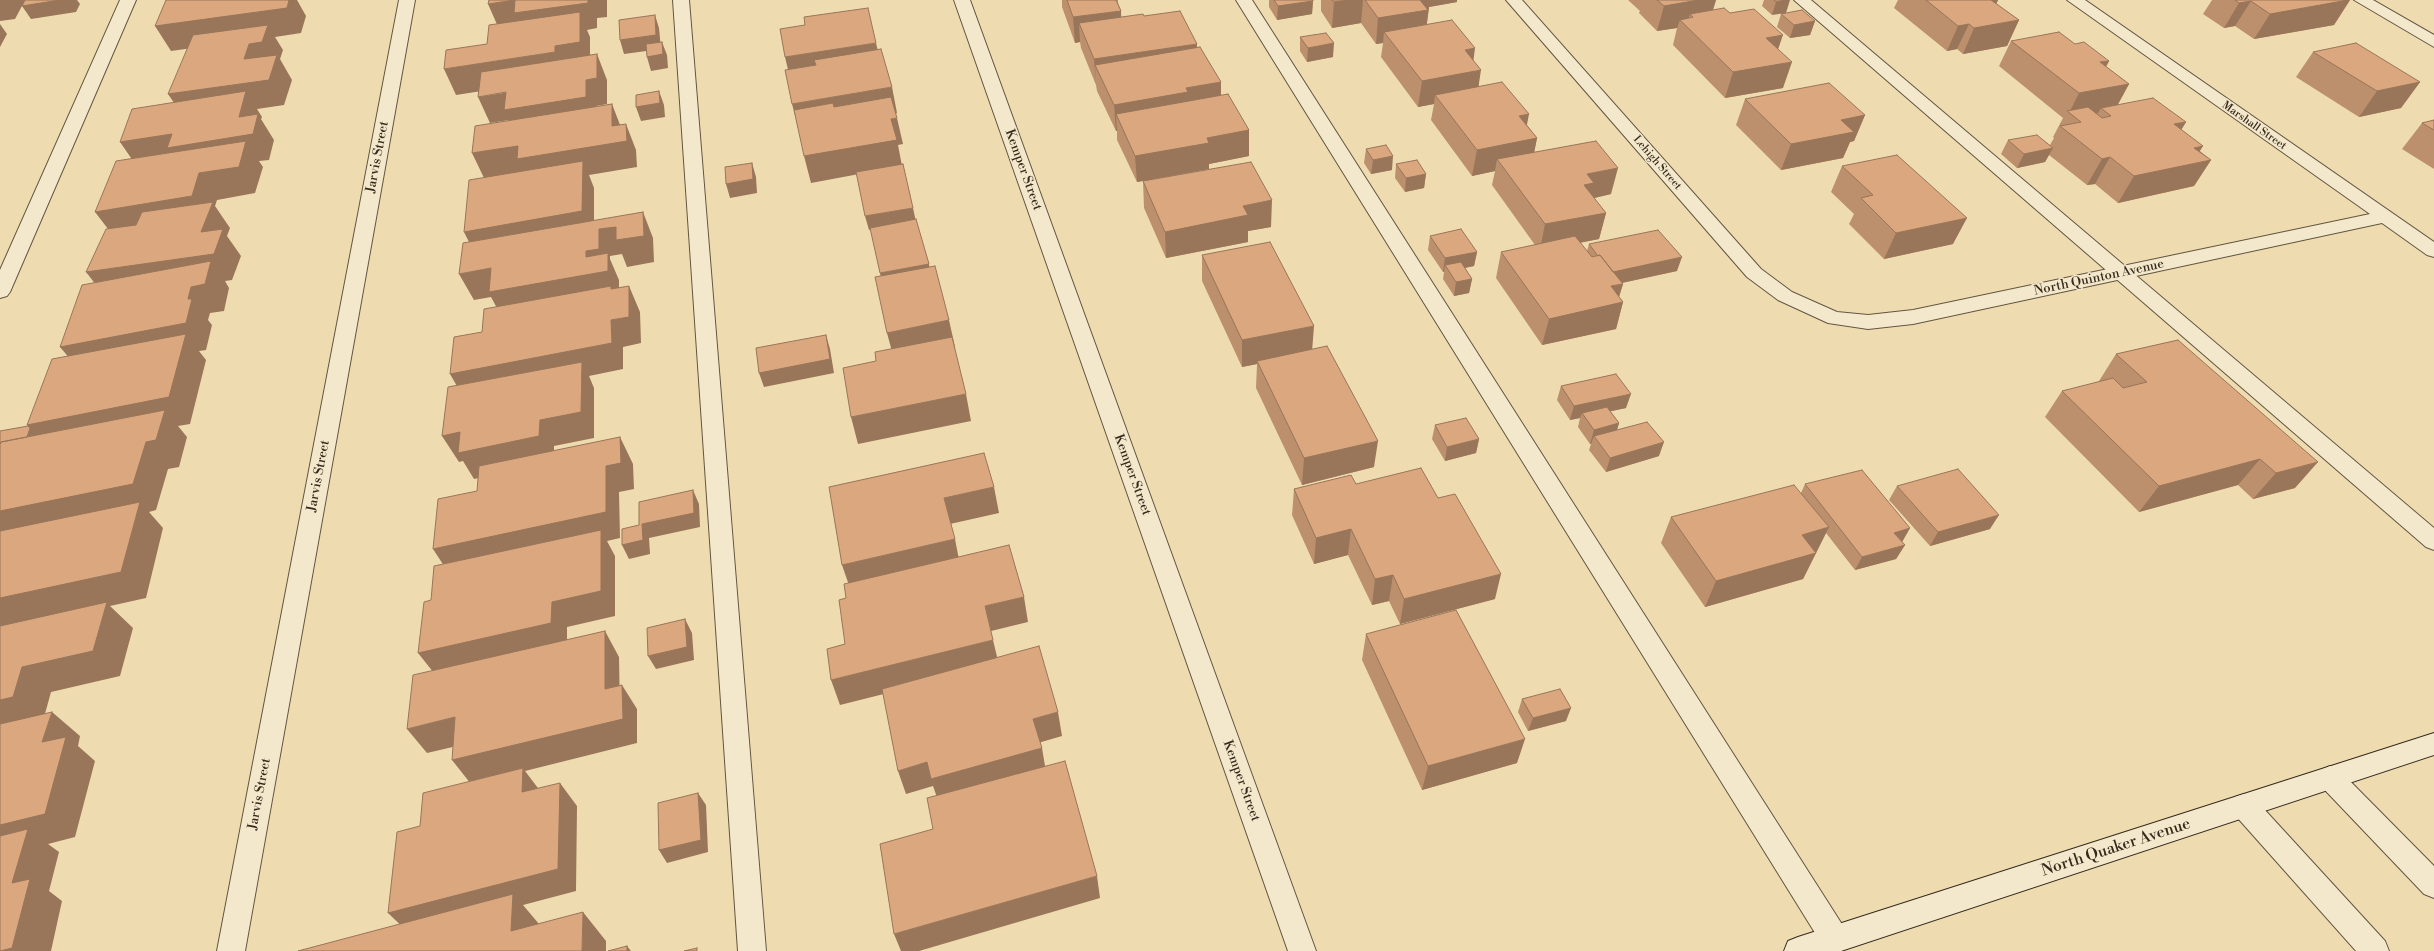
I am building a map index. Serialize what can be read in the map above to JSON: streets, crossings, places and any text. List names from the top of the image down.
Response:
{
  "streets": {
    "street": [
      "Marshall Street",
      "Jarvis Street",
      "Lehigh Street",
      "Kemper Street",
      "North Quinton Avenue",
      "North Quaker Avenue"
    ]
  },
  "crossings": [
    ["Marshall Street", "North Quinton Avenue"],
    ["Lehigh Street", "North Quinton Avenue"]
  ]
}
